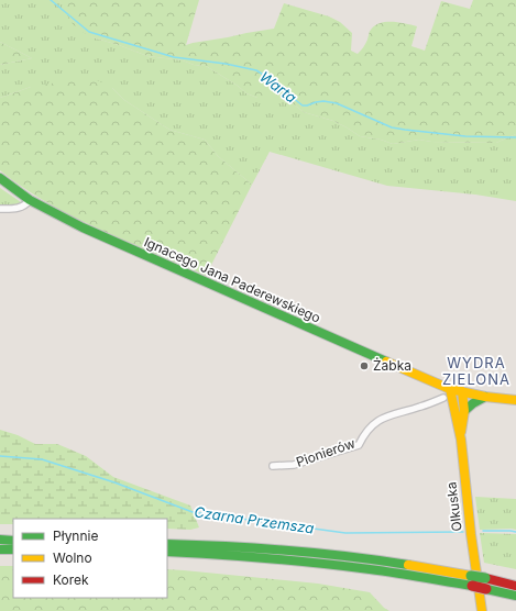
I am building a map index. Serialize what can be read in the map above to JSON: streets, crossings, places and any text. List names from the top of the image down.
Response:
{
  "streets": {
    "main road": ["Ignacego Jana Paderewskiego", "Olkuska"],
    "street": ["Pionierów"]
  },
  "crossings": [
    ["Ignacego Jana Paderewskiego", "Olkuska"]
  ],
  "districts": ["WYDRA ZIELONA"],
  "water": ["Warta", "Czarna Przemsza"],
  "places": ["Żabka"],
  "legend": ["Płynnie", "Wolno", "Korek"]
}
